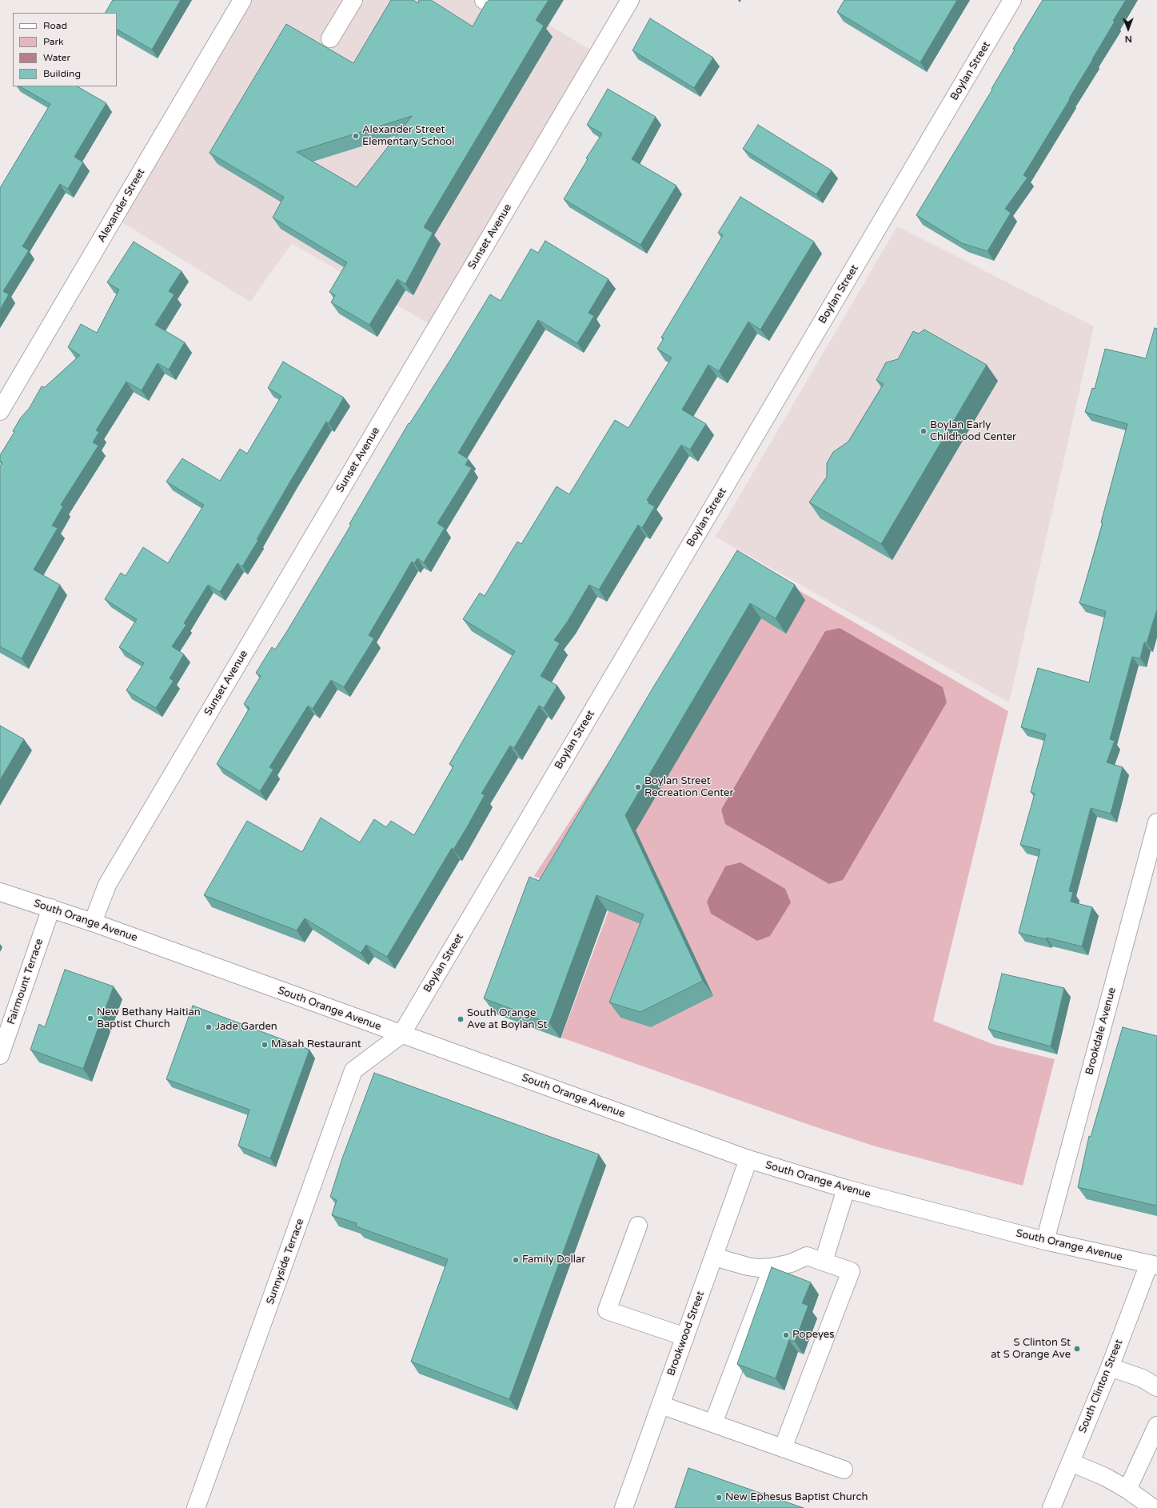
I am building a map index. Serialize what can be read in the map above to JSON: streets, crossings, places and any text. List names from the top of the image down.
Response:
{
  "streets": {
    "street": [
      "Boylan Street",
      "Alexander Street",
      "Sunset Avenue",
      "South Orange Avenue",
      "Fairmount Terrace",
      "Brookdale Avenue",
      "Sunnyside Terrace",
      "Brookwood Street",
      "South Clinton Street"
    ]
  },
  "crossings": [
    ["Boylan Street", "South Orange Avenue"],
    ["Boylan Street", "Sunnyside Terrace"],
    ["Sunset Avenue", "South Orange Avenue"],
    ["South Orange Avenue", "Fairmount Terrace"],
    ["South Orange Avenue", "Brookdale Avenue"],
    ["South Orange Avenue", "Sunnyside Terrace"],
    ["South Orange Avenue", "Brookwood Street"],
    ["South Orange Avenue", "South Clinton Street"]
  ],
  "places": [
    "Alexander Street Elementary School",
    "Boylan Early Childhood Center",
    "Boylan Street Recreation Center",
    "New Bethany Haitian Baptist Church",
    "South Orange Ave at Boylan St",
    "Jade Garden",
    "Masah Restaurant",
    "Family Dollar",
    "Popeyes",
    "S Clinton St at S Orange Ave",
    "New Ephesus Baptist Church"
  ],
  "legend": [
    "Road",
    "Park",
    "Water",
    "Building"
  ],
  "north": "bottom"
}
